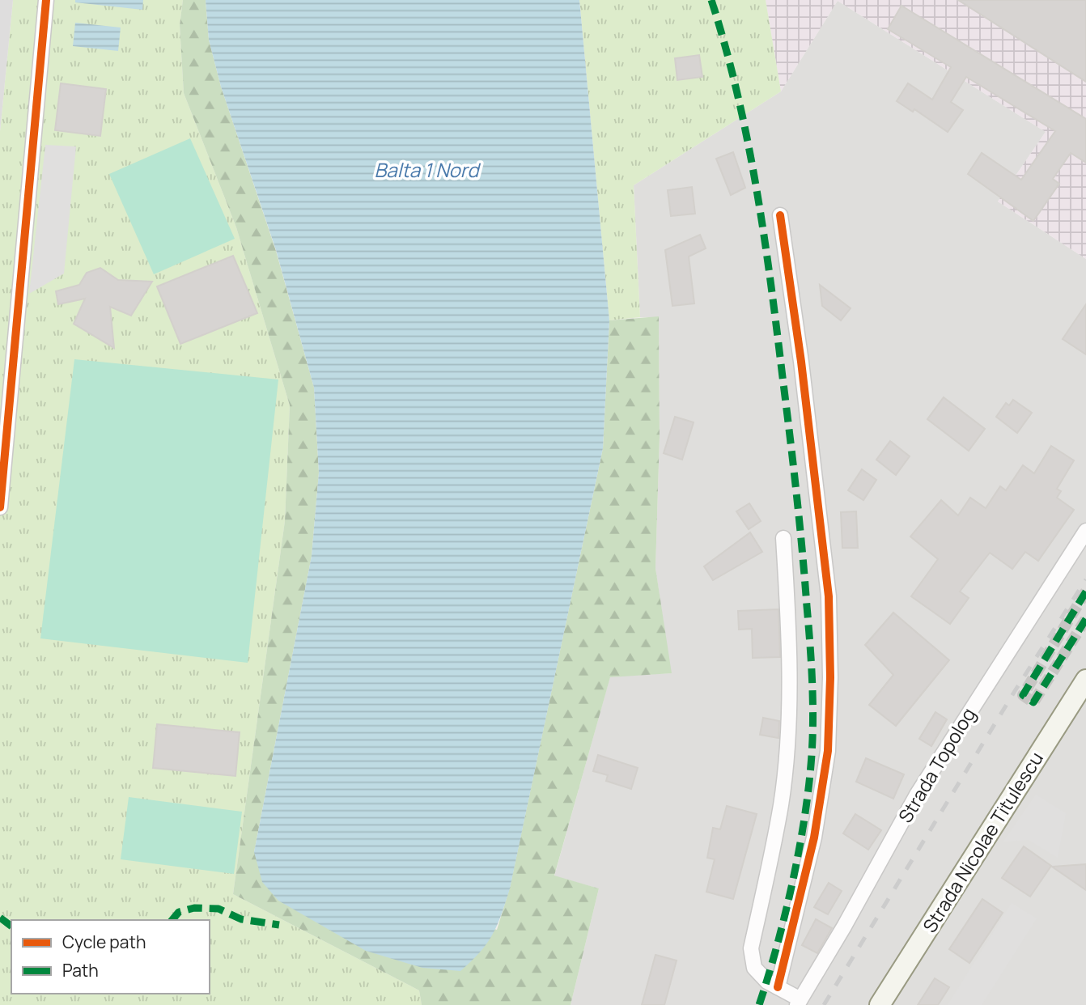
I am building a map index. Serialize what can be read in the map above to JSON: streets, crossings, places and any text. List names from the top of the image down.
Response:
{
  "streets": {
    "main road": ["Strada Nicolae Titulescu"],
    "street": ["Strada Topolog"]
  },
  "water": ["Balta 1 Nord"],
  "legend": ["Cycle path", "Path"]
}
